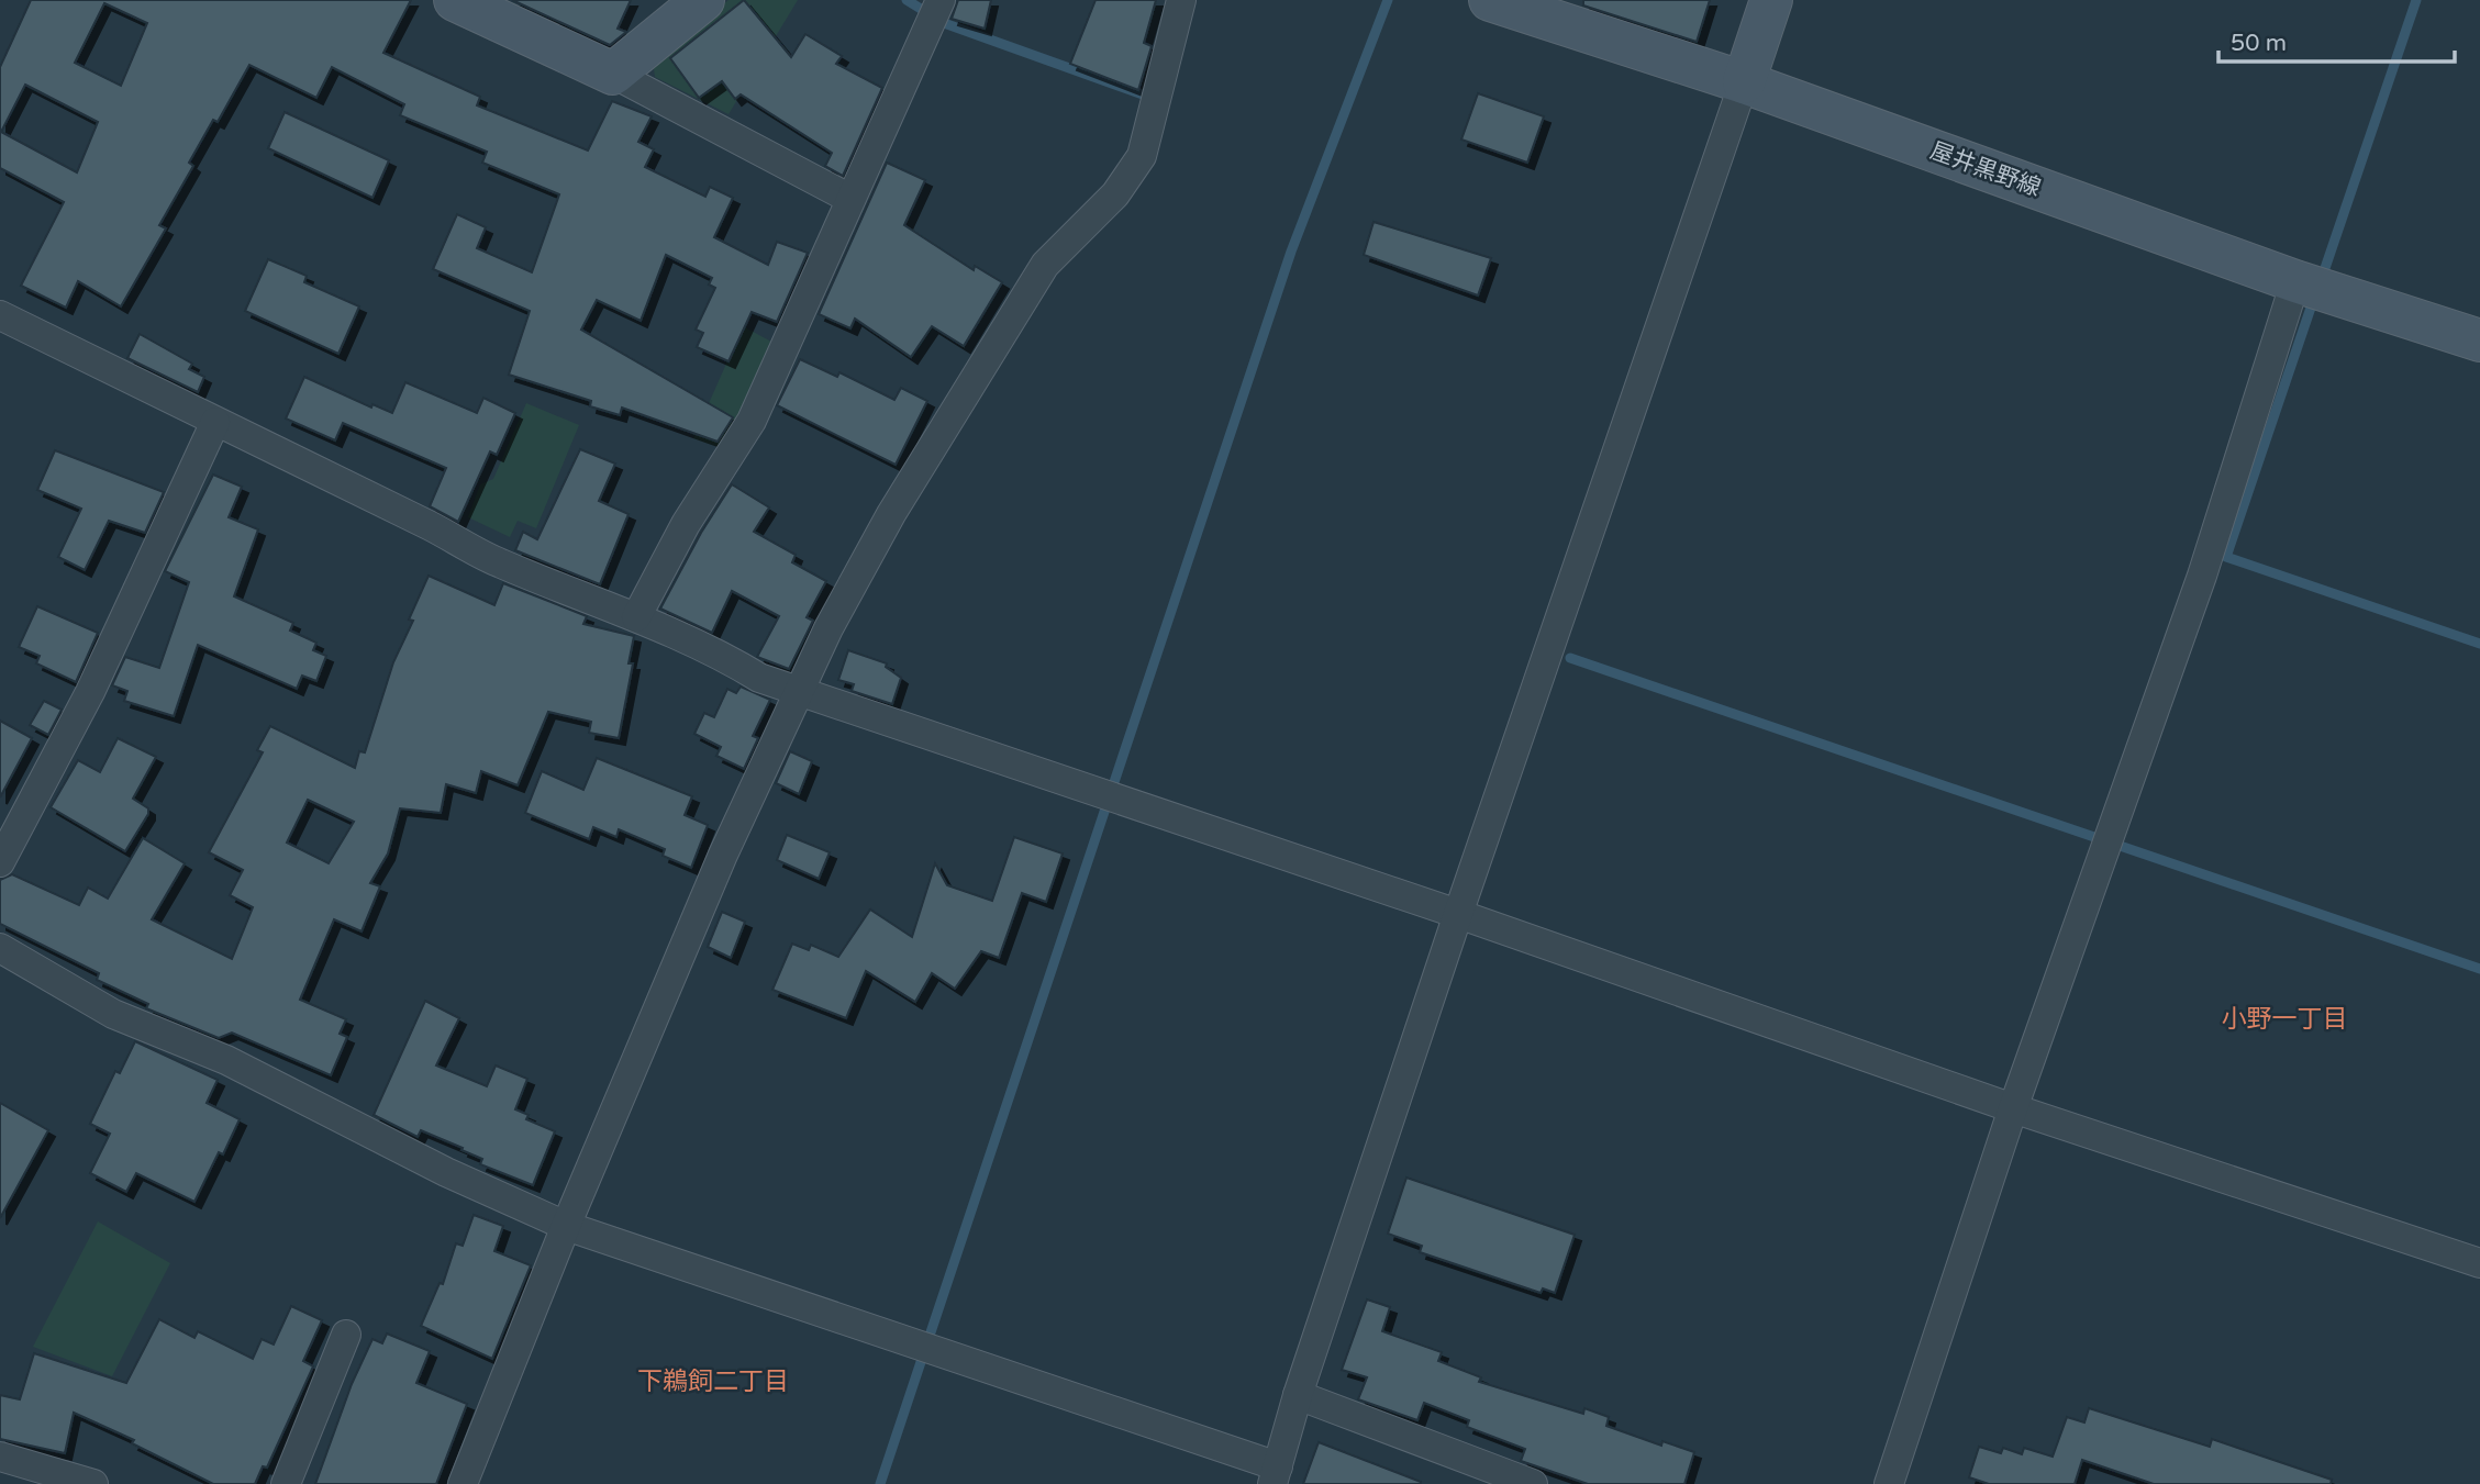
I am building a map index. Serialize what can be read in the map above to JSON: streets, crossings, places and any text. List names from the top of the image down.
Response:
{
  "streets": {
    "main road": ["屋井黒野線"]
  },
  "districts": ["小野一丁目", "下鵜飼二丁目"],
  "scale_bar": "50 m"
}
